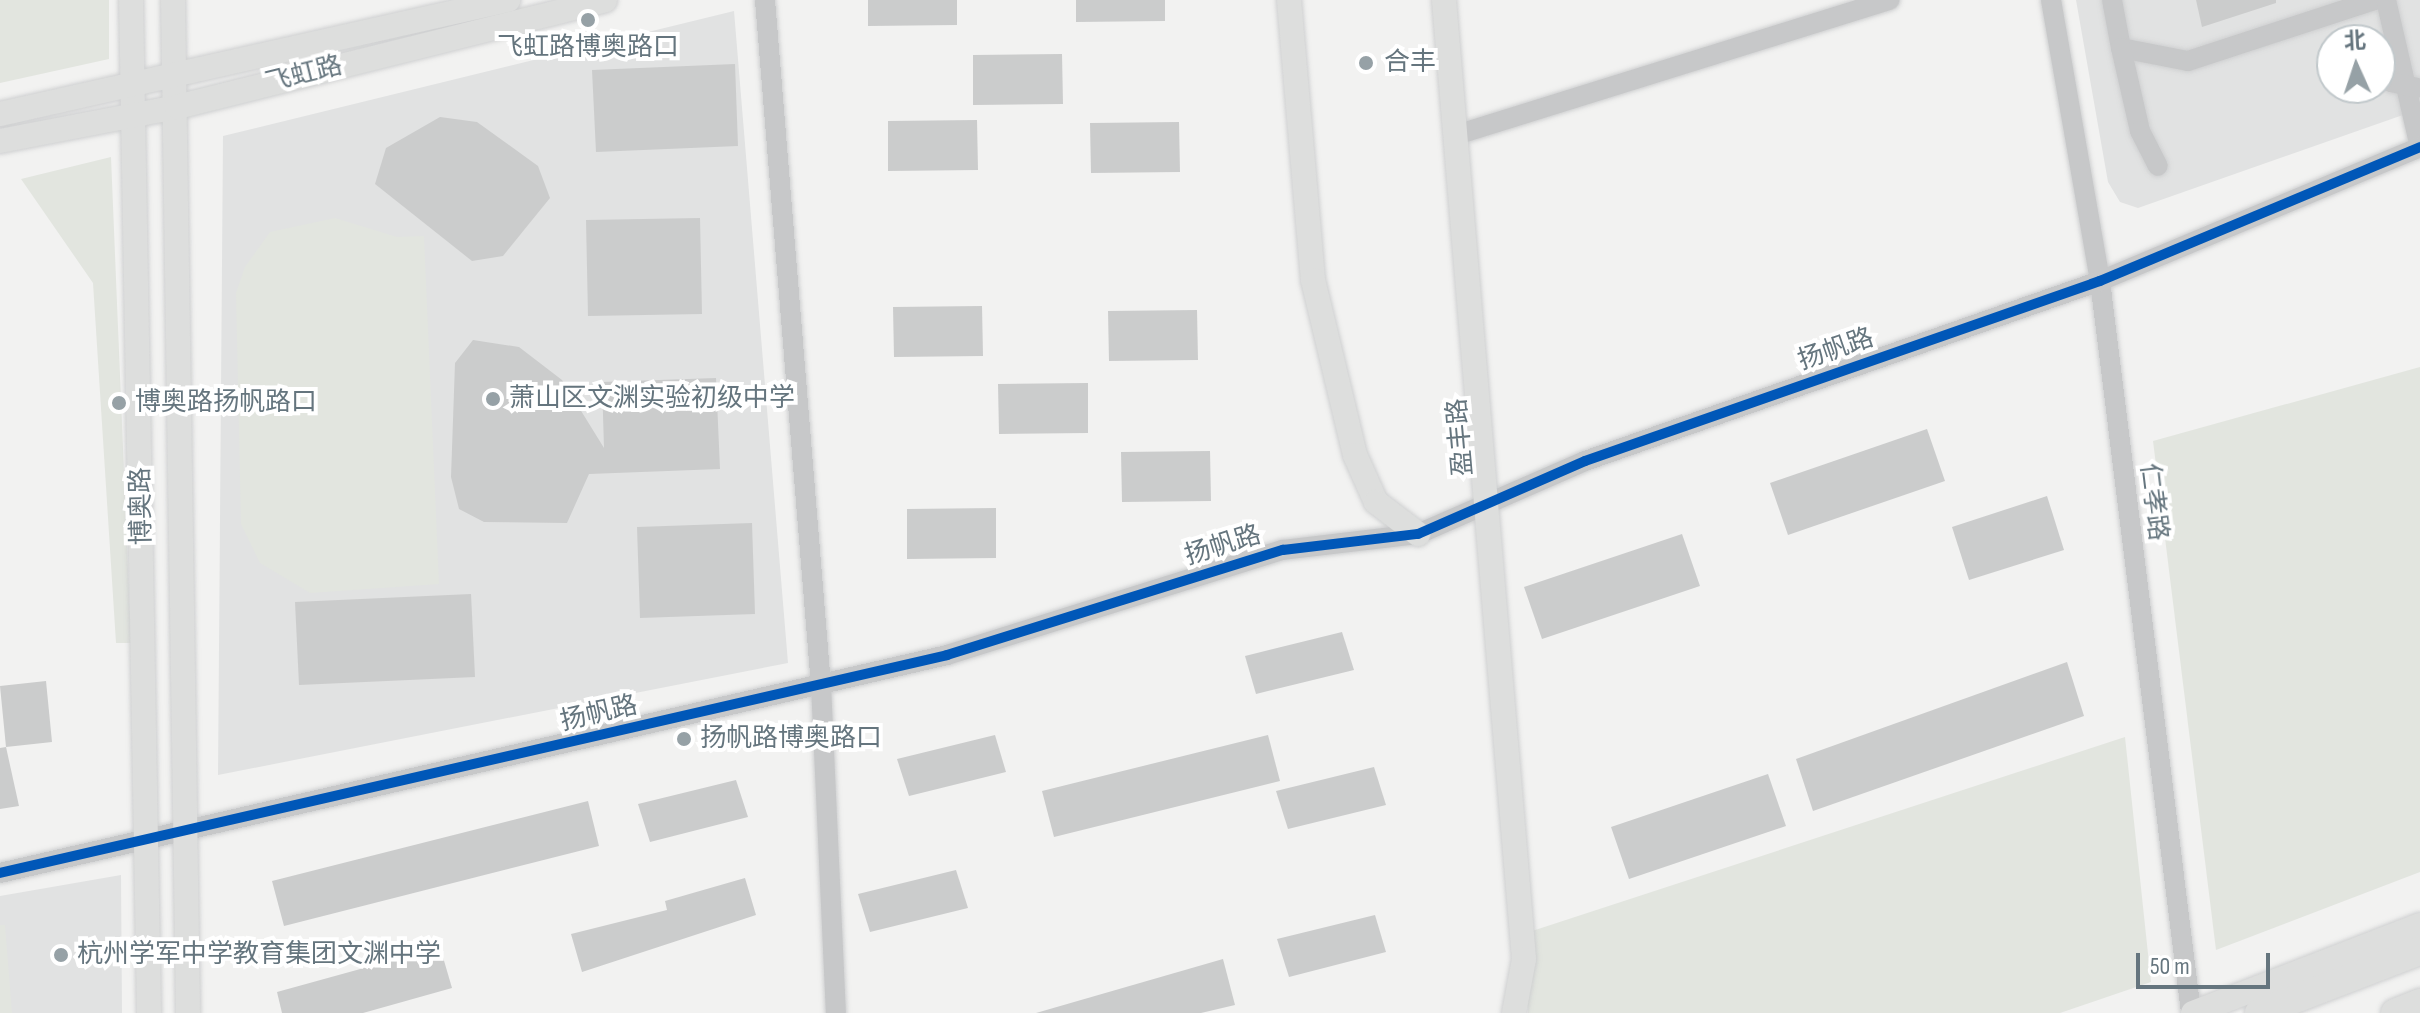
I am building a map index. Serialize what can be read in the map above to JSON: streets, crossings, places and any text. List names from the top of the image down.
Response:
{
  "streets": {
    "main road": ["飞虹路", "盈丰路", "博奥路"],
    "street": ["扬帆路", "仁孝路"]
  },
  "crossings": [
    ["飞虹路", "博奥路"],
    ["扬帆路", "盈丰路"],
    ["扬帆路", "仁孝路"],
    ["扬帆路", "博奥路"]
  ],
  "places": [
    "飞虹路博奥路口",
    "合丰",
    "萧山区文渊实验初级中学",
    "博奥路扬帆路口",
    "扬帆路博奥路口",
    "杭州学军中学教育集团文渊中学"
  ],
  "scale_bar": "50 m",
  "north": "top"
}
